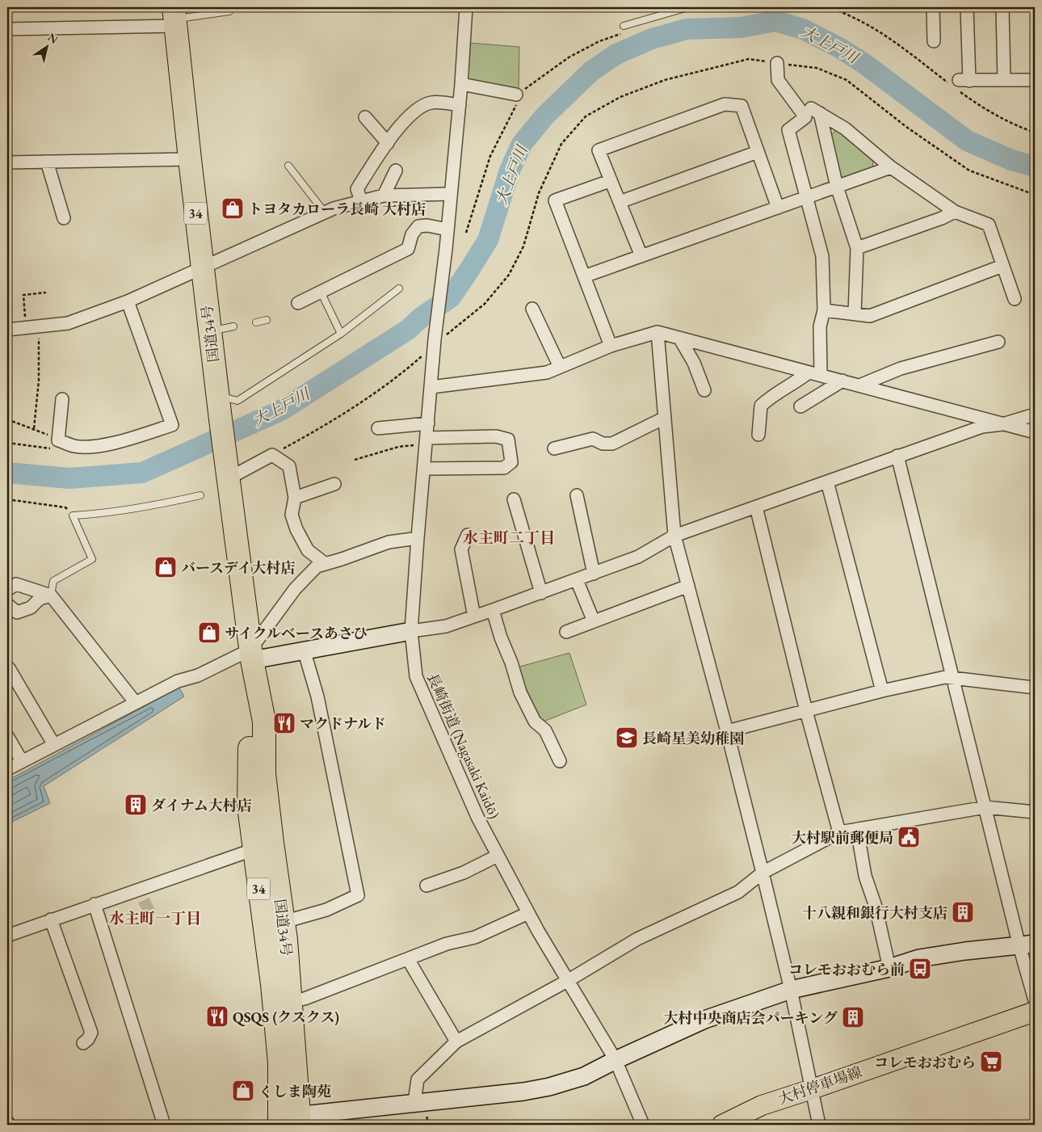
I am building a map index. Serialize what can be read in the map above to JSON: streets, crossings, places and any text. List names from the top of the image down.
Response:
{
  "streets": {
    "highway": ["34", "国道34号"],
    "main road": ["大村停車場線"],
    "street": ["長崎街道 (Nagasaki Kaidō)"]
  },
  "districts": ["水主町二丁目", "水主町一丁目"],
  "water": ["大上戸川"],
  "places": {
    "shop": [
      "トヨタカローラ長崎 大村店",
      "バースデイ大村店",
      "サイクルベースあさひ",
      "くしま陶苑"
    ],
    "restaurant": ["マクドナルド", "QSQS (クスクス)"],
    "school or university": ["長崎星美幼稚園"],
    "building": ["ダイナム大村店", "十八親和銀行大村支店", "大村中央商店会パーキング"],
    "public building": ["大村駅前郵便局"],
    "bus stop": ["コレモおおむら前"],
    "supermarket": ["コレモおおむら"]
  },
  "north": "top right"
}
